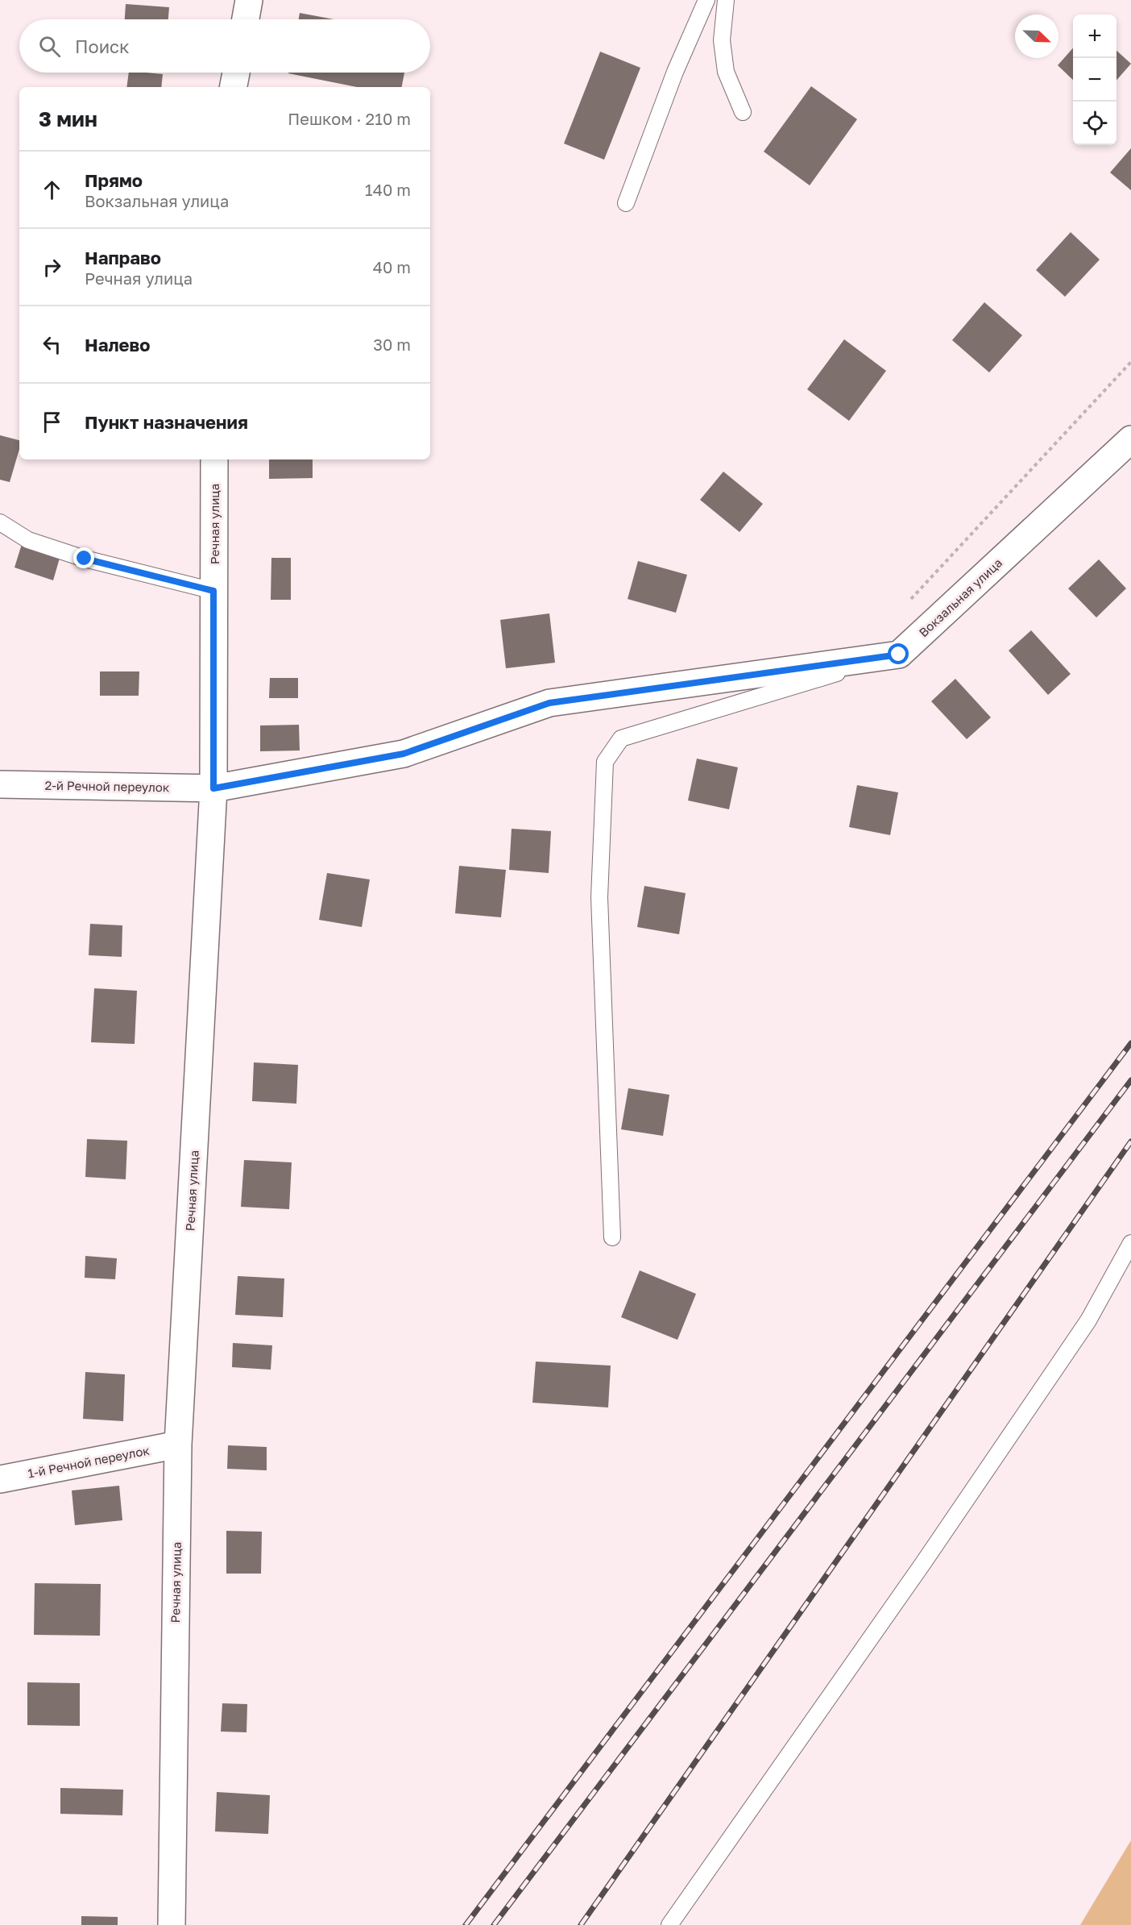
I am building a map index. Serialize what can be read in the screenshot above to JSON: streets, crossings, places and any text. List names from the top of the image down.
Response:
{
  "streets": {
    "street": [
      "Речная улица",
      "Вокзальная улица",
      "2-й Речной переулок",
      "1-й Речной переулок"
    ]
  },
  "crossings": [
    ["Речная улица", "2-й Речной переулок"],
    ["Речная улица", "1-й Речной переулок"]
  ],
  "north": "bottom right",
  "page": {
    "map_buttons": ["+", "−"],
    "search": "Поиск",
    "heading": ["3 мин", "Пешком · 210 m"],
    "list": [
      ["Прямо", "Вокзальная улица", "140 m"],
      ["Направо", "Речная улица", "40 m"],
      ["Налево", "30 m"],
      "Пункт назначения"
    ]
  }
}
